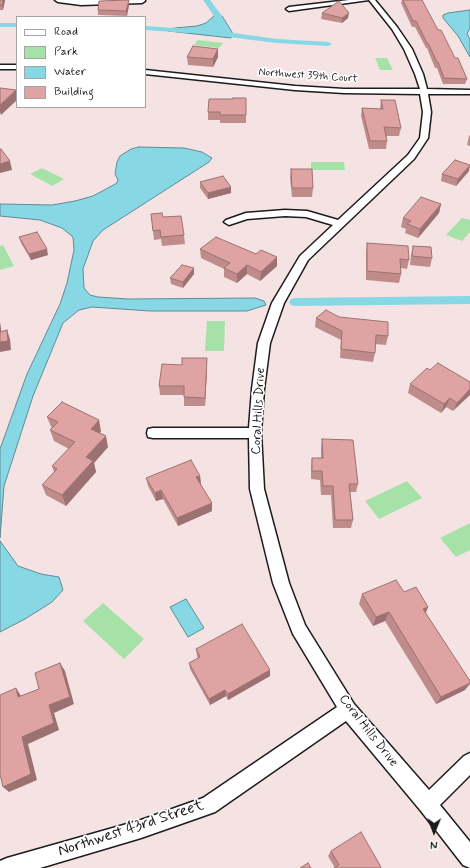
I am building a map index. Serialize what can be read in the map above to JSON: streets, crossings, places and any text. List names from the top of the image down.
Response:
{
  "streets": {
    "street": ["Northwest 39th Court", "Coral Hills Drive", "Northwest 43rd Street"]
  },
  "crossings": [
    ["Northwest 39th Court", "Coral Hills Drive"],
    ["Coral Hills Drive", "Northwest 43rd Street"]
  ],
  "legend": [
    "Road",
    "Park",
    "Water",
    "Building"
  ],
  "north": "bottom"
}
